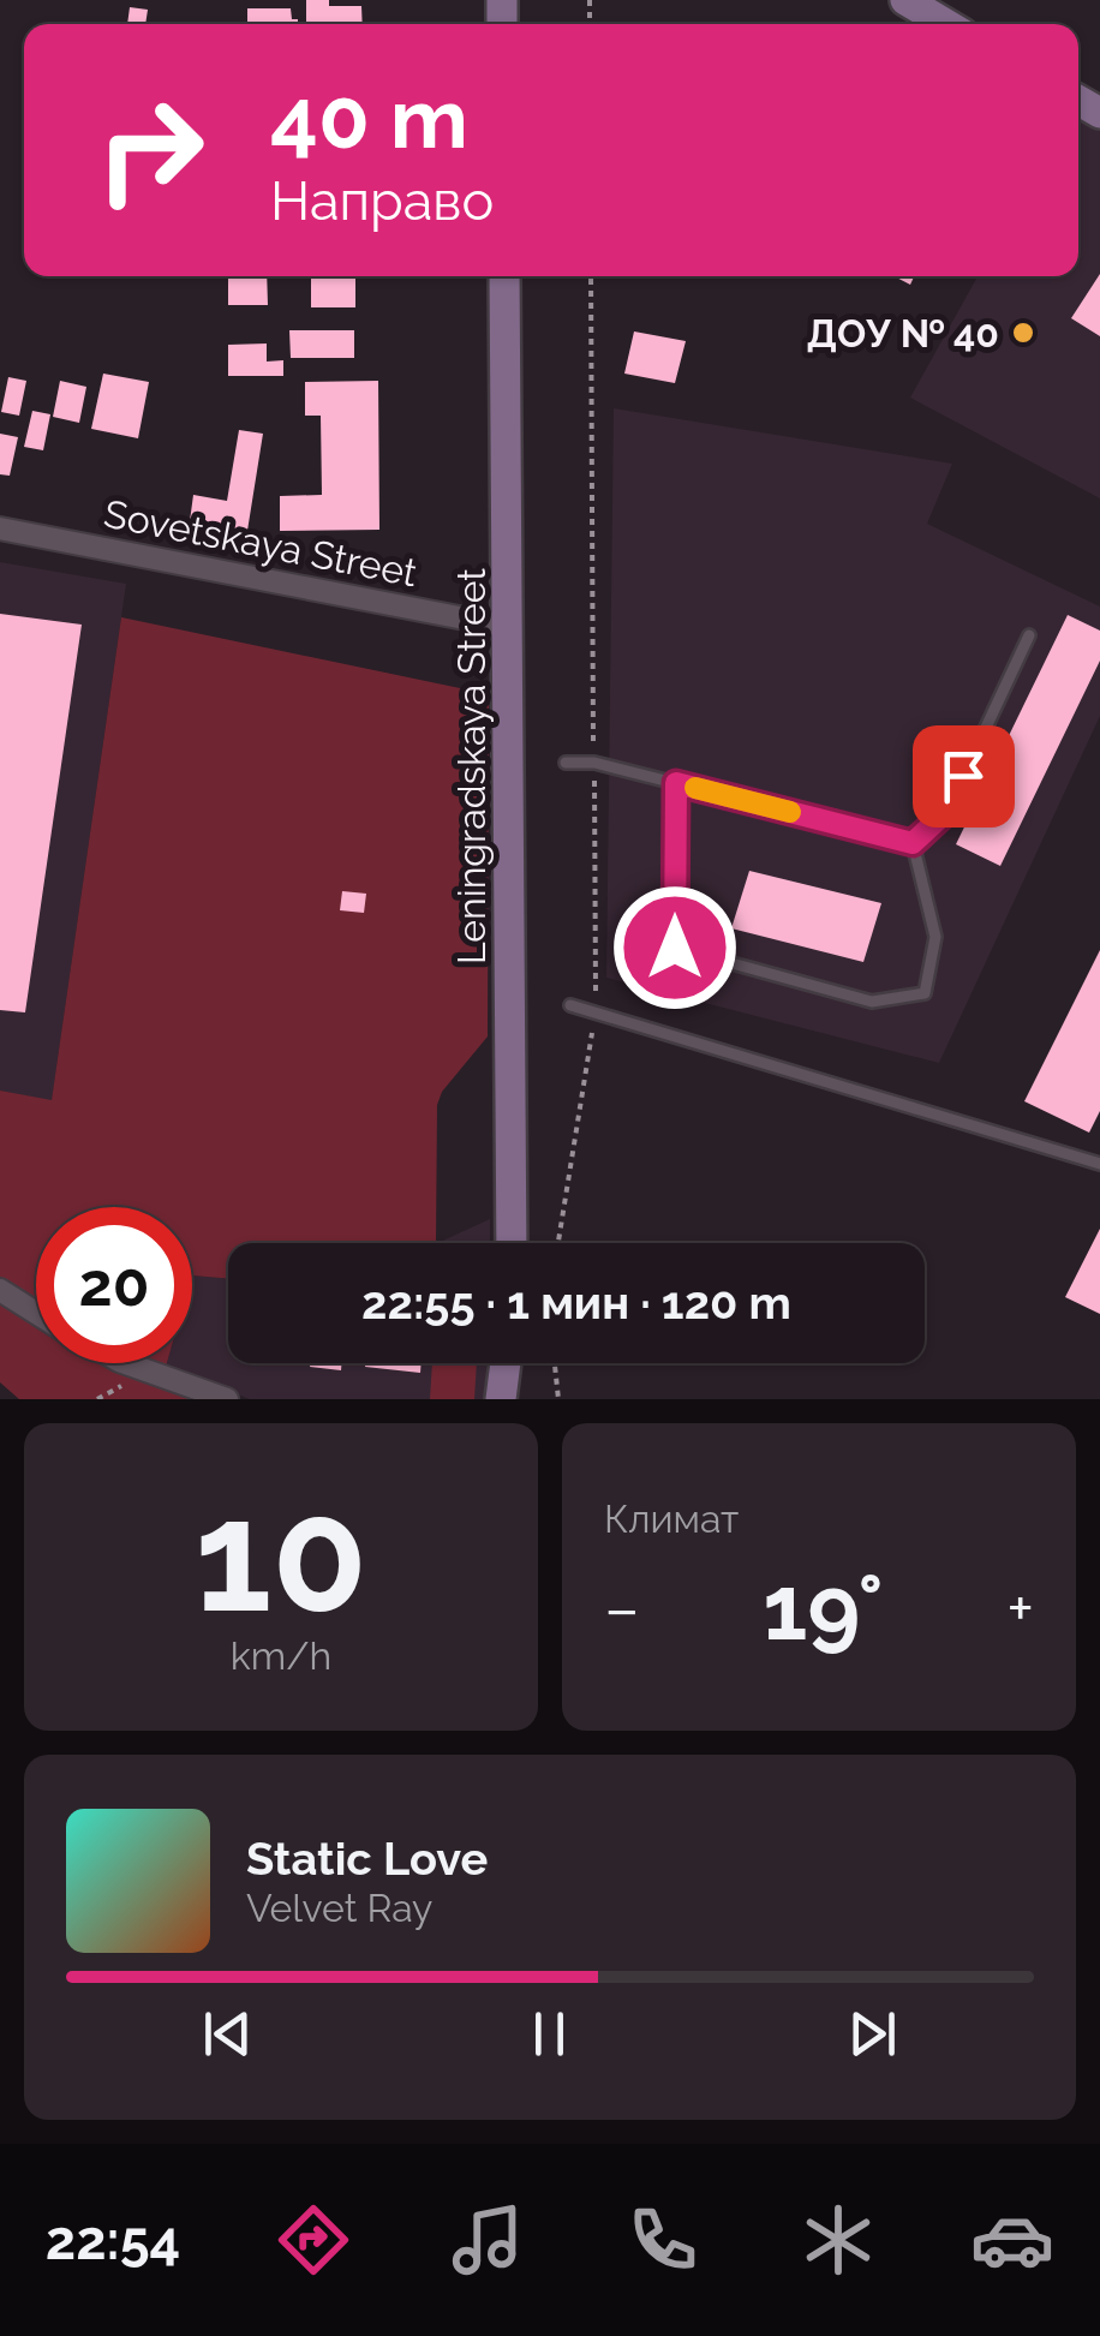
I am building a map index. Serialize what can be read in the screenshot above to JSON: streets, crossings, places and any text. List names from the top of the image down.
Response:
{
  "streets": {
    "main road": ["Leningradskaya Street"],
    "street": ["Sovetskaya Street"]
  },
  "crossings": [
    ["Sovetskaya Street", "Leningradskaya Street"]
  ],
  "places": ["ДОУ № 40"],
  "page": {
    "turn": ["40 m", "Направо"],
    "limit": "20",
    "trip": "22:55 · 1 мин · 120 m",
    "tile": [
      ["10", "km/h"],
      "Климат"
    ],
    "heat": ["−", "19°", "+"],
    "song": ["Static Love", "Velvet Ray"],
    "tabs": "22:54"
  }
}
